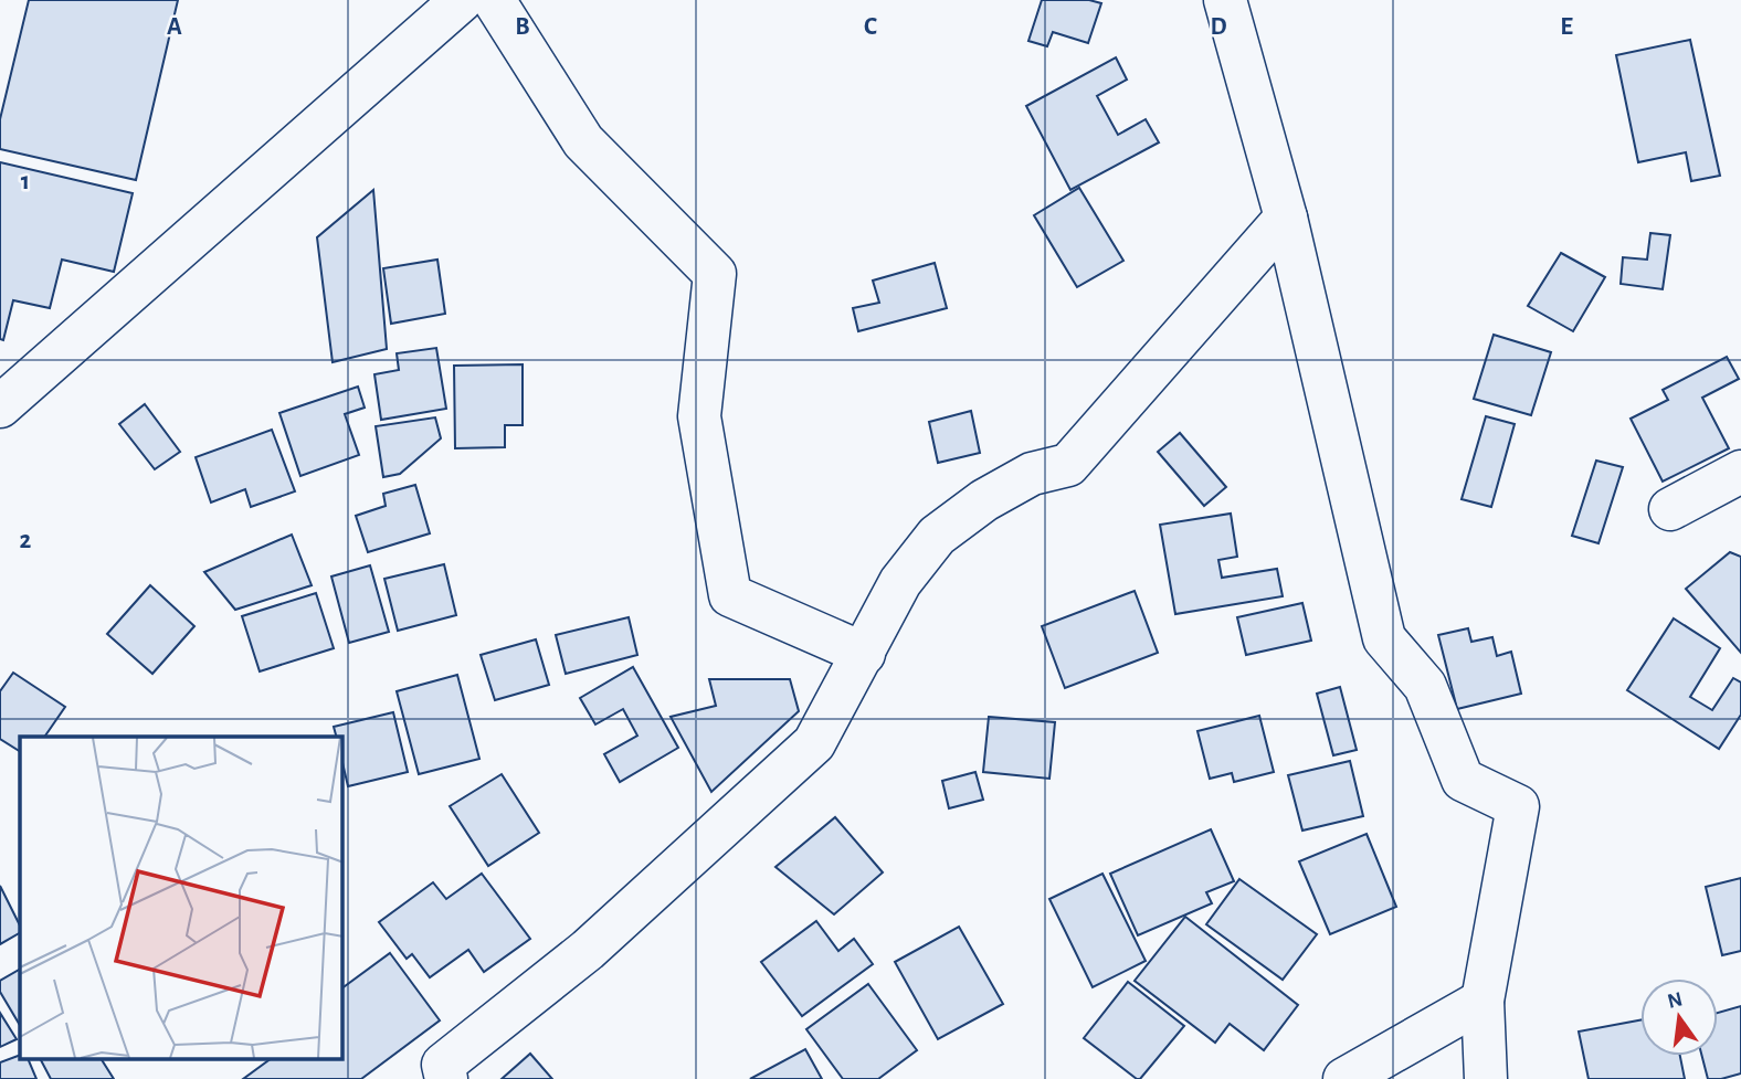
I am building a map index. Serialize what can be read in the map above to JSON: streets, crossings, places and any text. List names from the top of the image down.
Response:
{
  "north": "top",
  "grid": {
    "columns": [
      "A",
      "B",
      "C",
      "D",
      "E"
    ],
    "rows": ["1", "2"]
  }
}
